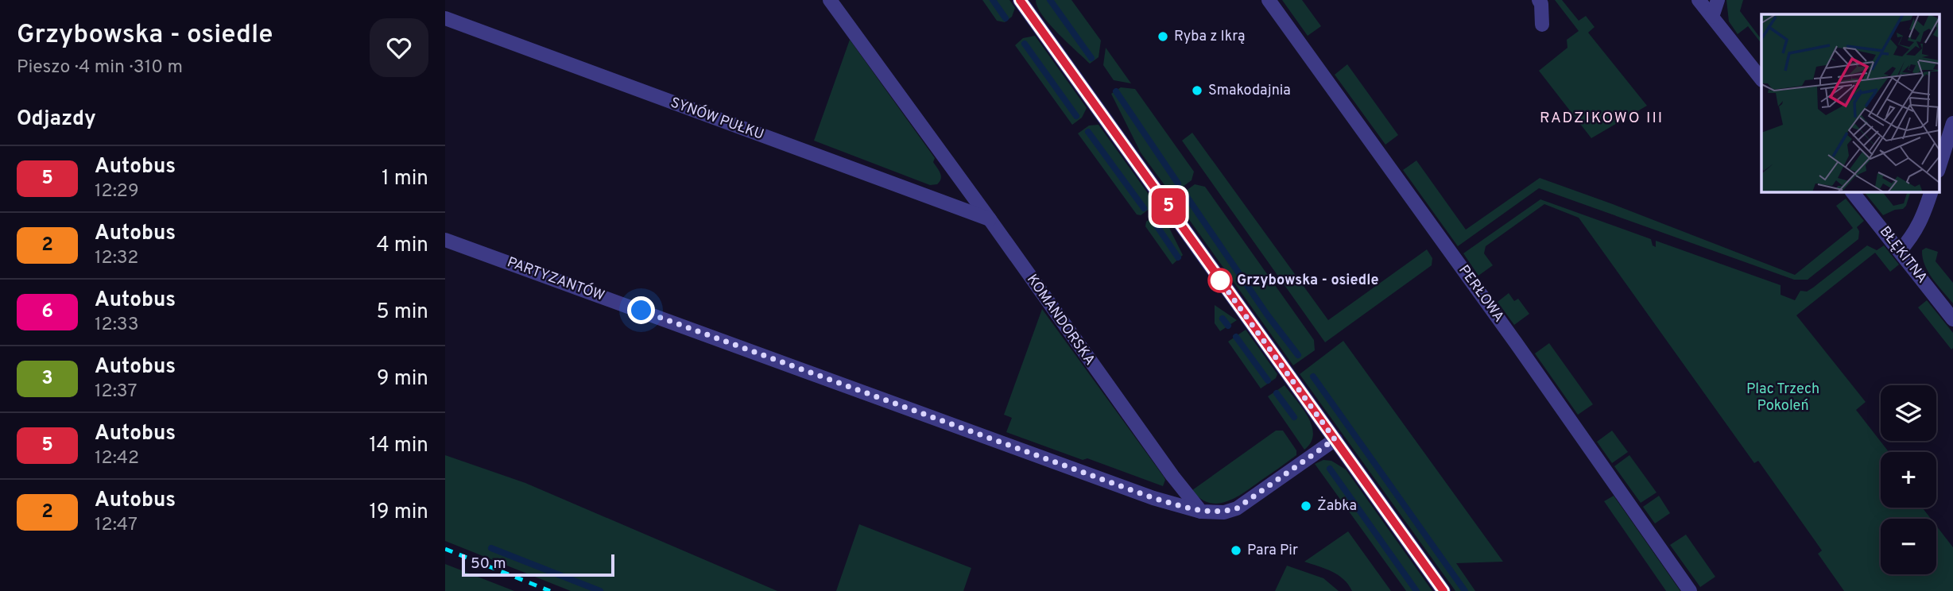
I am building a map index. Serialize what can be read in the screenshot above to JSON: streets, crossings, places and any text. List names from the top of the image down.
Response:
{
  "streets": {
    "street": [
      "SYNÓW PUŁKU",
      "BŁĘKITNA",
      "PARTYZANTÓW",
      "PERŁOWA",
      "KOMANDORSKA"
    ]
  },
  "crossings": [
    ["SYNÓW PUŁKU", "KOMANDORSKA"],
    ["PARTYZANTÓW", "KOMANDORSKA"]
  ],
  "districts": ["RADZIKOWO III"],
  "parks": ["Plac Trzech Pokoleń"],
  "places": [
    "Ryba z Ikrą",
    "Smakodajnia",
    "Grzybowska - osiedle",
    "Żabka",
    "Para Pir"
  ],
  "lines": ["bus line 5"],
  "scale_bar": "50 m",
  "page": {
    "heading": [
      ["Grzybowska - osiedle", "Pieszo · 4 min · 310 m"],
      "Odjazdy"
    ],
    "on_map": "5",
    "list": [
      {
        "mark": "5",
        "name": "Autobus",
        "note": "12:29",
        "value": "1 min"
      },
      {
        "mark": "2",
        "name": "Autobus",
        "note": "12:32",
        "value": "4 min"
      },
      {
        "mark": "6",
        "name": "Autobus",
        "note": "12:33",
        "value": "5 min"
      },
      {
        "mark": "3",
        "name": "Autobus",
        "note": "12:37",
        "value": "9 min"
      },
      {
        "mark": "5",
        "name": "Autobus",
        "note": "12:42",
        "value": "14 min"
      },
      {
        "mark": "2",
        "name": "Autobus",
        "note": "12:47",
        "value": "19 min"
      }
    ],
    "map_buttons": ["+", "−"],
    "scale": "50 m"
  }
}
